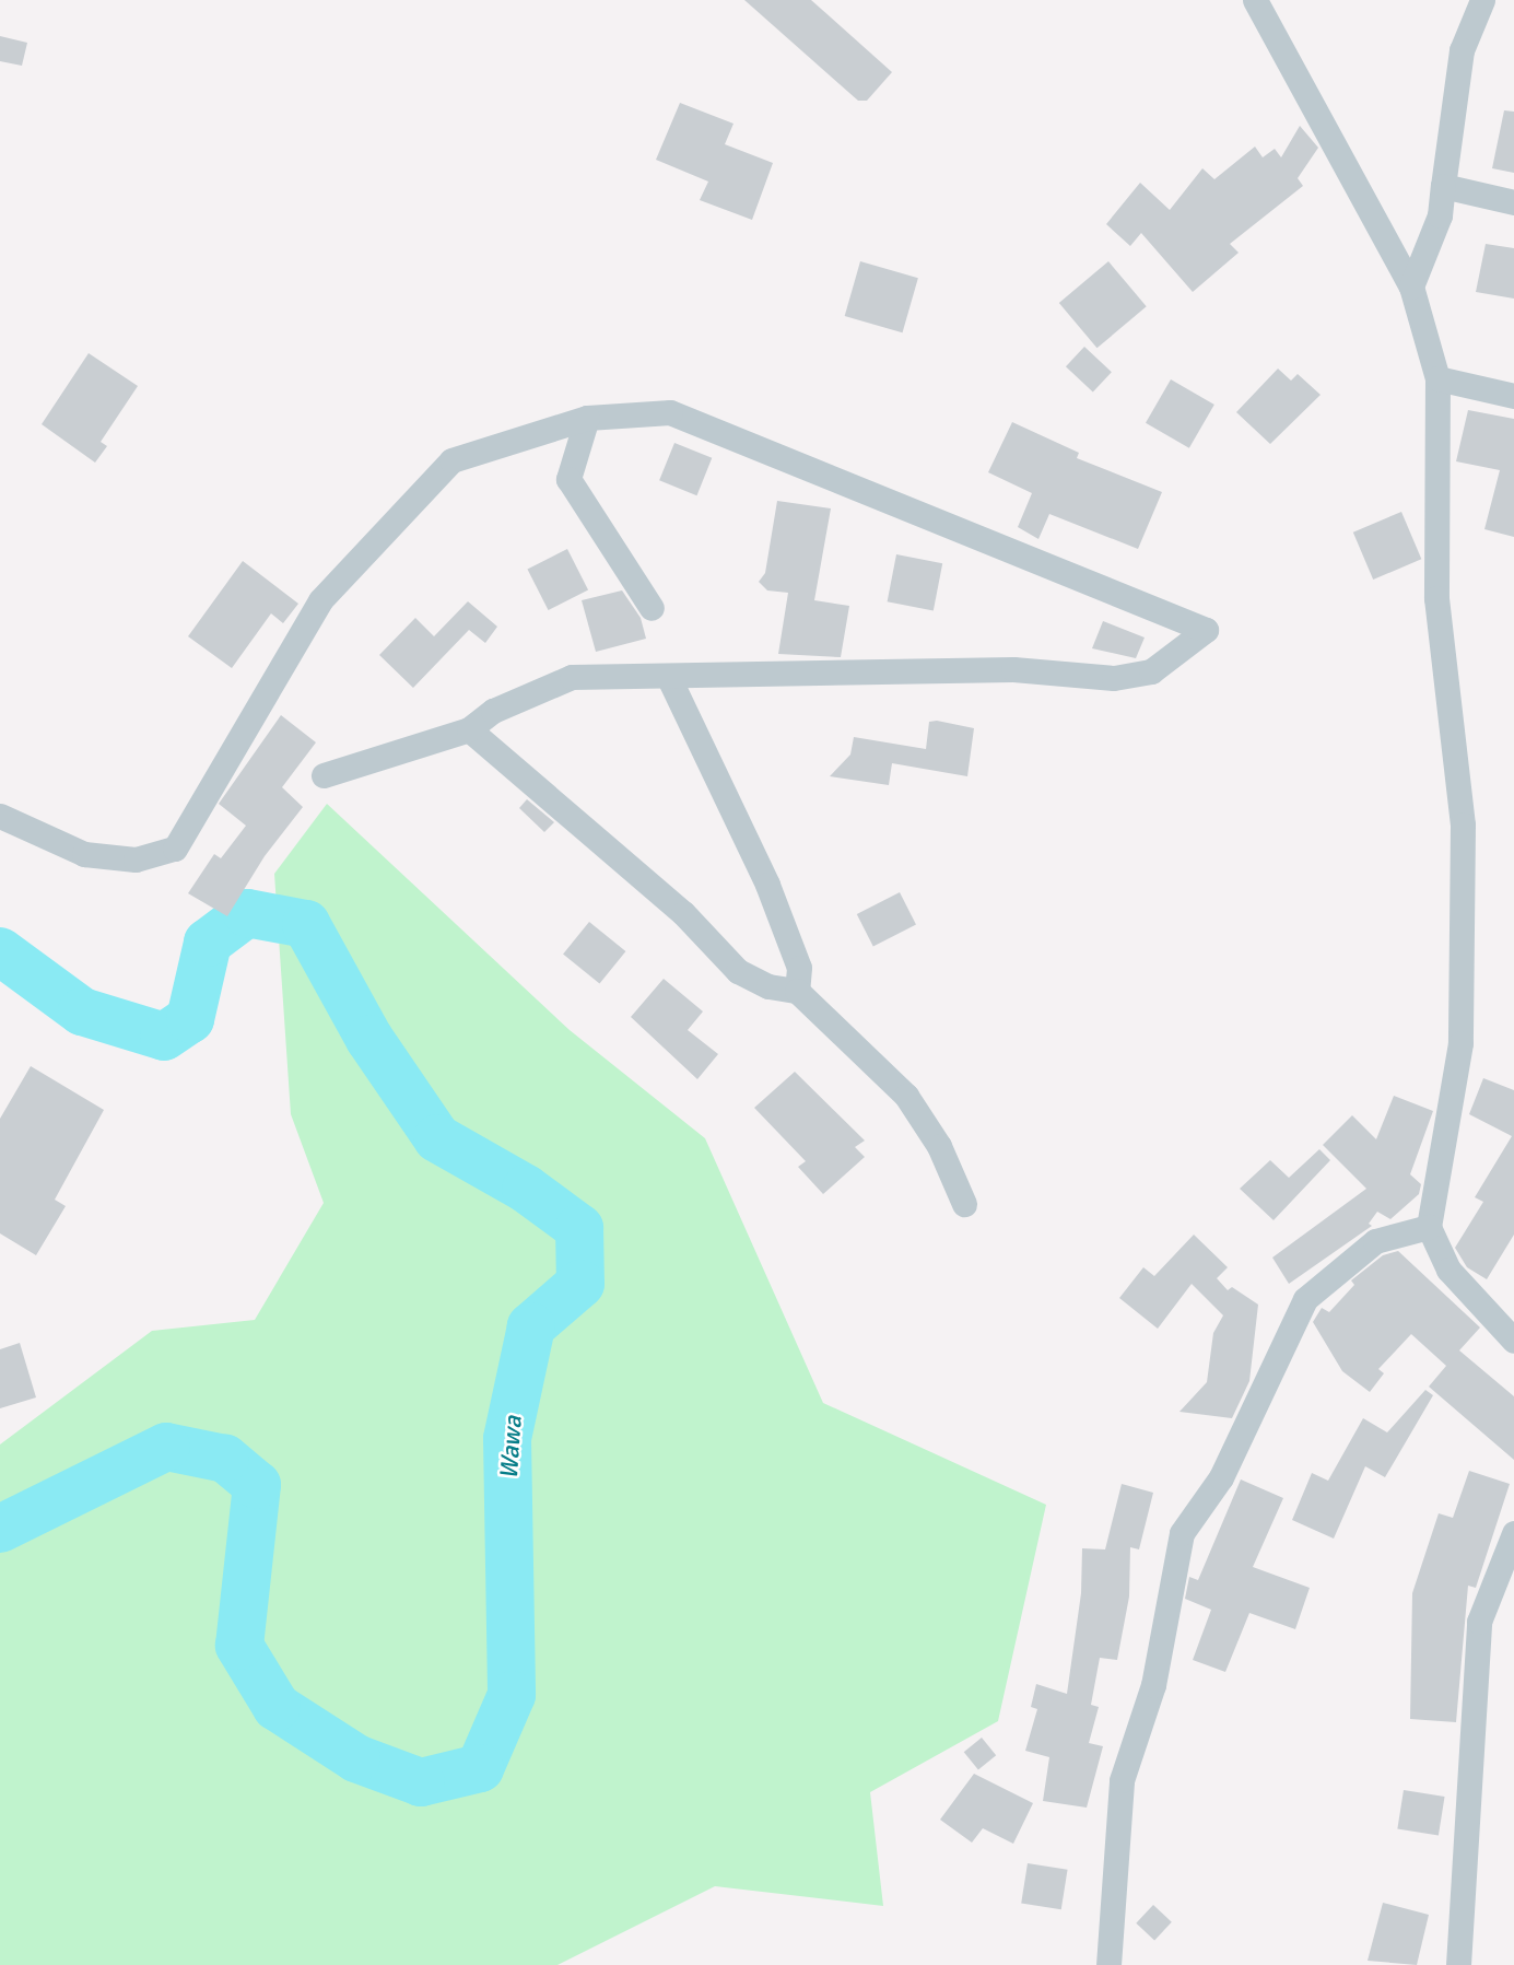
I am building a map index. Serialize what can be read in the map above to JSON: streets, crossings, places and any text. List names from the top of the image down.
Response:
{
  "water": ["Wawa"]
}
